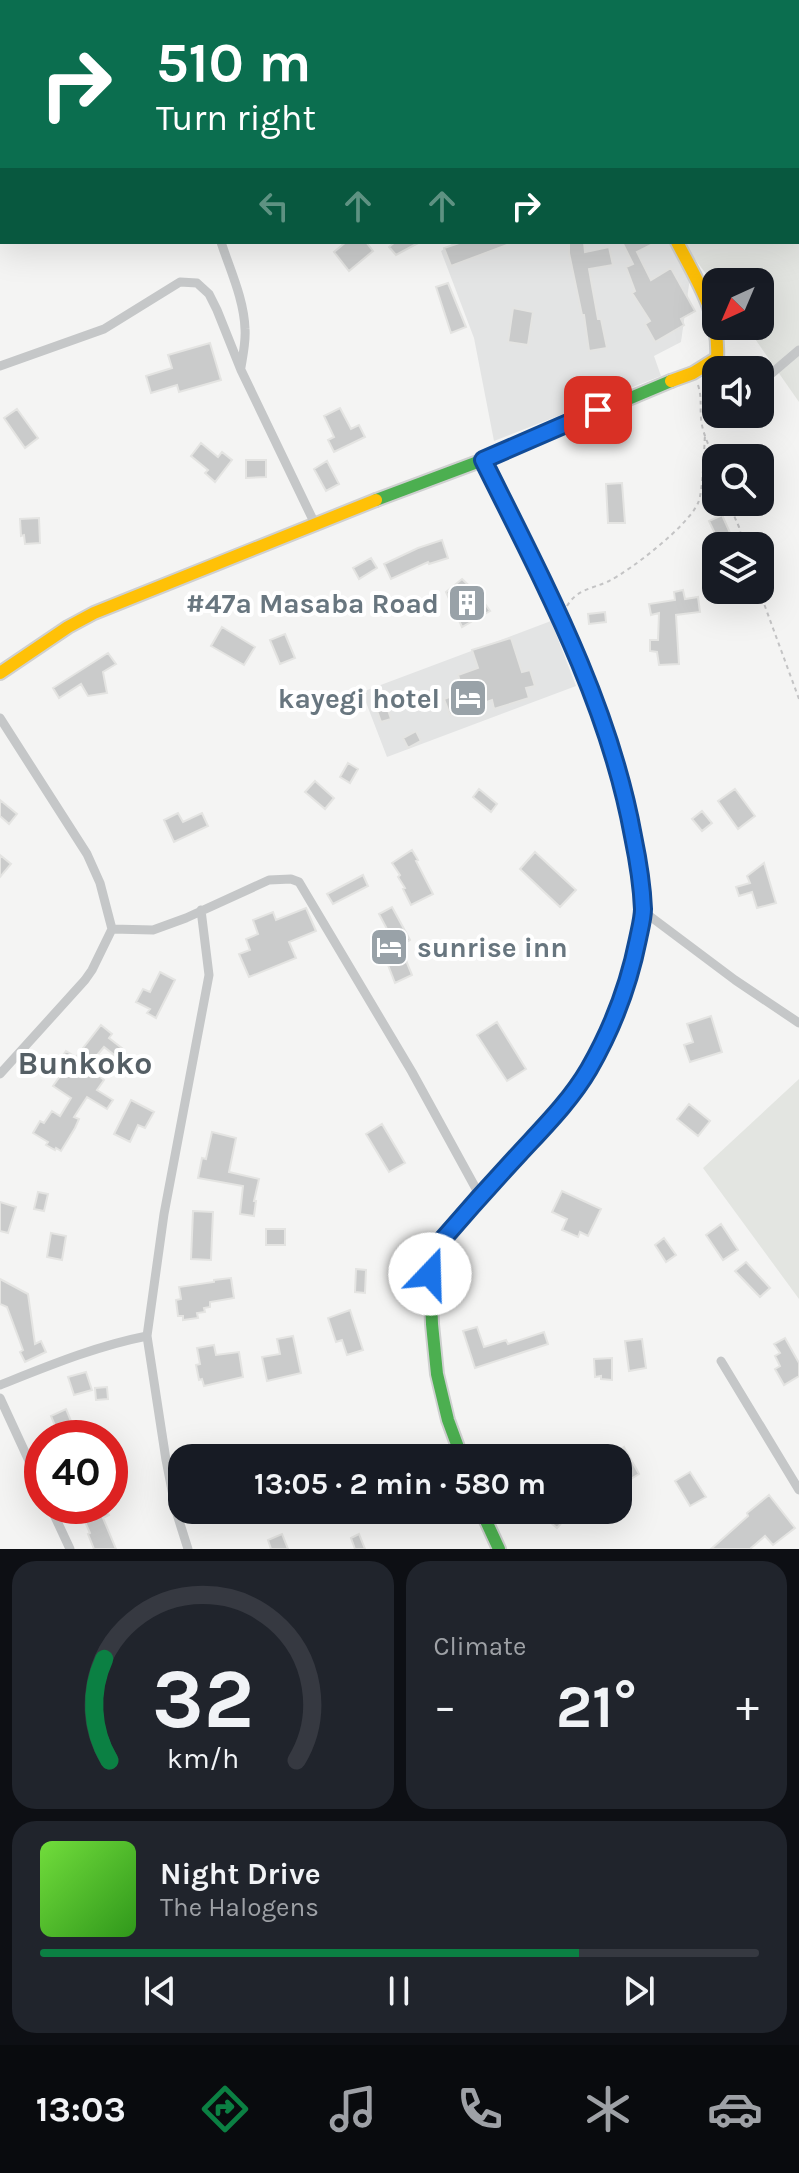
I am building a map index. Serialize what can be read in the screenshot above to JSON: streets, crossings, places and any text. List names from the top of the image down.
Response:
{
  "districts": ["Bunkoko"],
  "places": {
    "building": ["#47a Masaba Road"],
    "hotel": ["kayegi hotel", "sunrise inn"]
  },
  "north": "bottom left",
  "page": {
    "turn": ["510 m", "Turn right"],
    "limit": "40",
    "trip": "13:05 · 2 min · 580 m",
    "tile": "Climate",
    "heat": ["−", "21°", "+"],
    "song": ["Night Drive", "The Halogens"],
    "tabs": "13:03",
    "gauge": ["32", "km/h"]
  }
}
